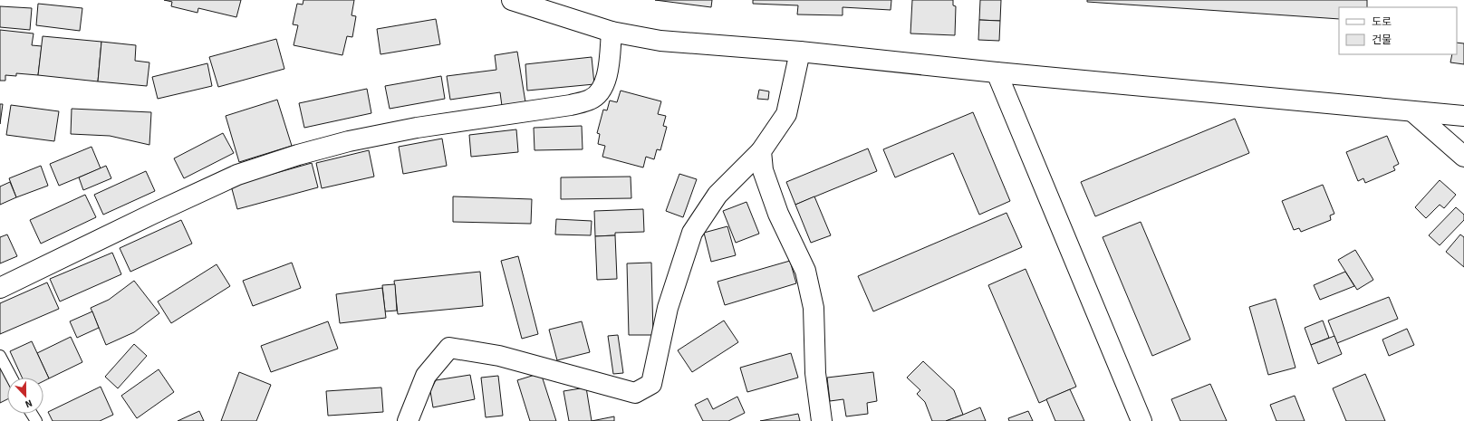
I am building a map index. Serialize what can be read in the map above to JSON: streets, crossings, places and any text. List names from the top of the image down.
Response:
{
  "legend": ["도로", "건물"],
  "north": "bottom"
}
